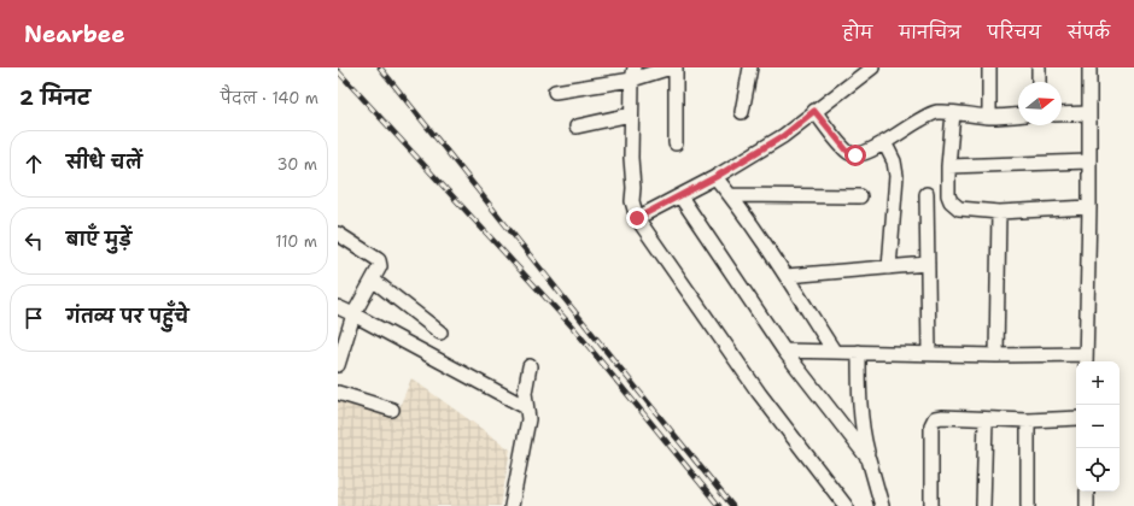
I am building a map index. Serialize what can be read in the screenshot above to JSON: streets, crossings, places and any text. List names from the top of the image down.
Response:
{
  "north": "right",
  "page": {
    "header": "Nearbee",
    "nav": [
      "होम",
      "मानचित्र",
      "परिचय",
      "संपर्क"
    ],
    "heading": ["2 मिनट", "पैदल · 140 m"],
    "list": [
      ["सीधे चलें", "30 m"],
      ["बाएँ मुड़ें", "110 m"],
      "गंतव्य पर पहुँचे"
    ],
    "map_buttons": ["+", "−"]
  }
}
